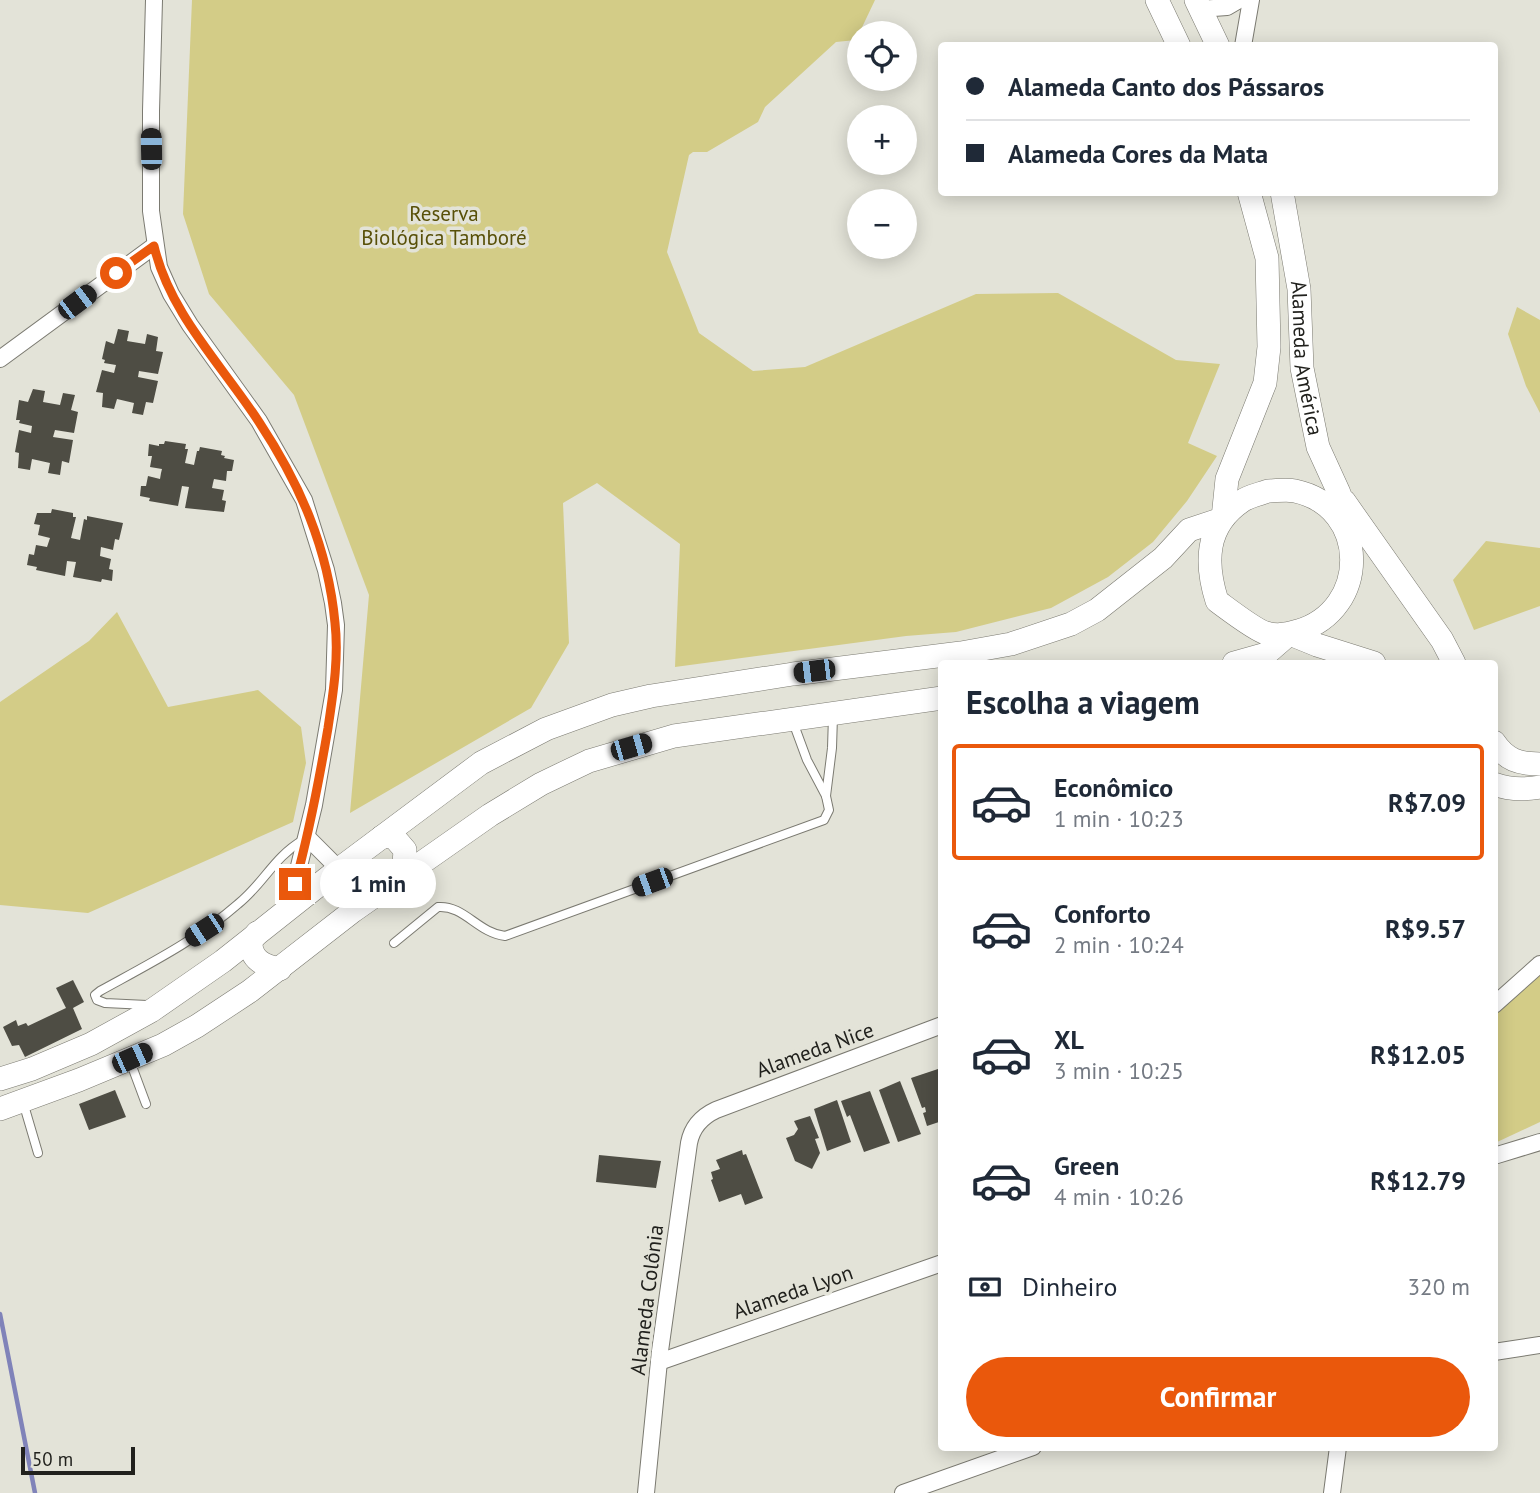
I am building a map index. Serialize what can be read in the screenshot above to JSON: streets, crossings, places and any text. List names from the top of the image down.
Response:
{
  "streets": {
    "main road": ["Alameda América"],
    "street": ["Alameda Nice", "Alameda Lyon", "Alameda Colônia"]
  },
  "crossings": [
    ["Alameda Nice", "Alameda Colônia"],
    ["Alameda Lyon", "Alameda Colônia"]
  ],
  "parks": ["Reserva Biológica Tamboré"],
  "scale_bar": "50 m",
  "page": {
    "map_buttons": ["+", "−"],
    "banner": ["Alameda Canto dos Pássaros", "Alameda Cores da Mata"],
    "heading": "Escolha a viagem",
    "list": [
      {
        "name": "Econômico",
        "note": "1 min · 10:23",
        "value": "R$7.09"
      },
      {
        "name": "Conforto",
        "note": "2 min · 10:24",
        "value": "R$9.57"
      },
      {
        "name": "XL",
        "note": "3 min · 10:25",
        "value": "R$12.05"
      },
      {
        "name": "Green",
        "note": "4 min · 10:26",
        "value": "R$12.79"
      }
    ],
    "bubble": "1 min",
    "pay": ["Dinheiro", "320 m"],
    "buttons": "Confirmar",
    "scale": "50 m"
  }
}
